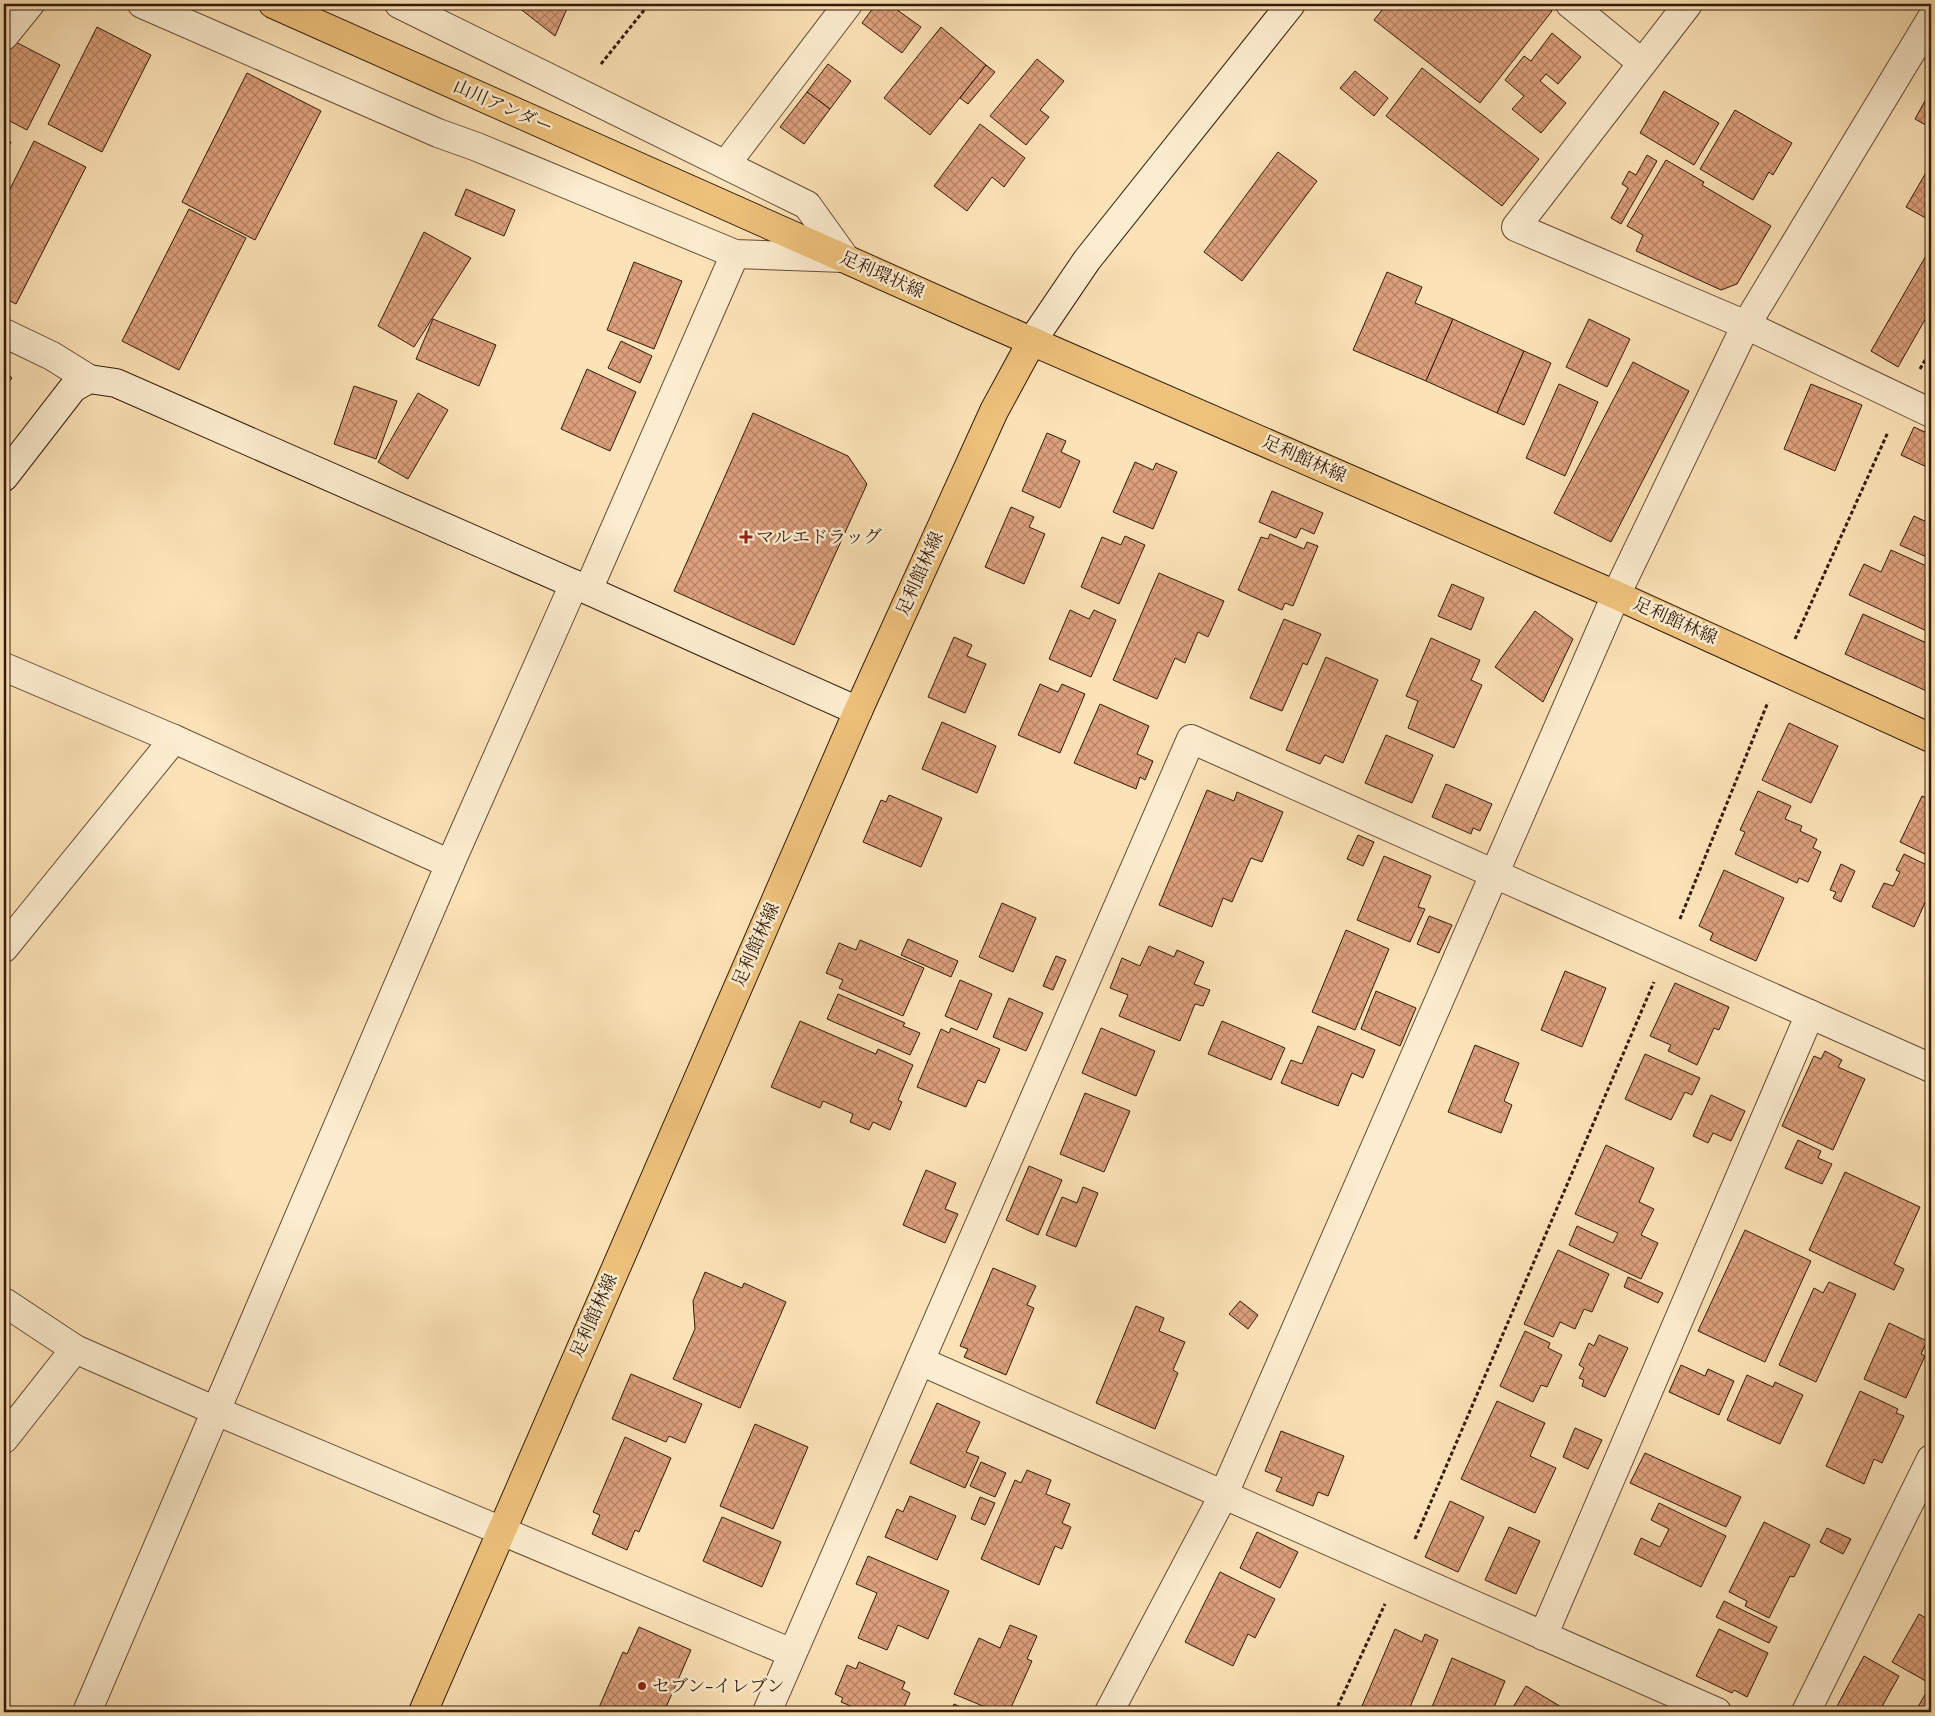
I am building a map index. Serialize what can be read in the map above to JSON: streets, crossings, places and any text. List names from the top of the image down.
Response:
{
  "streets": {
    "main road": ["山川アンダー", "足利環状線", "足利館林線"]
  },
  "crossings": [
    ["山川アンダー", "足利環状線"],
    ["足利環状線", "足利館林線"]
  ],
  "places": {
    "health": ["マルエドラッグ"],
    "other": ["セブン-イレブン"]
  }
}
